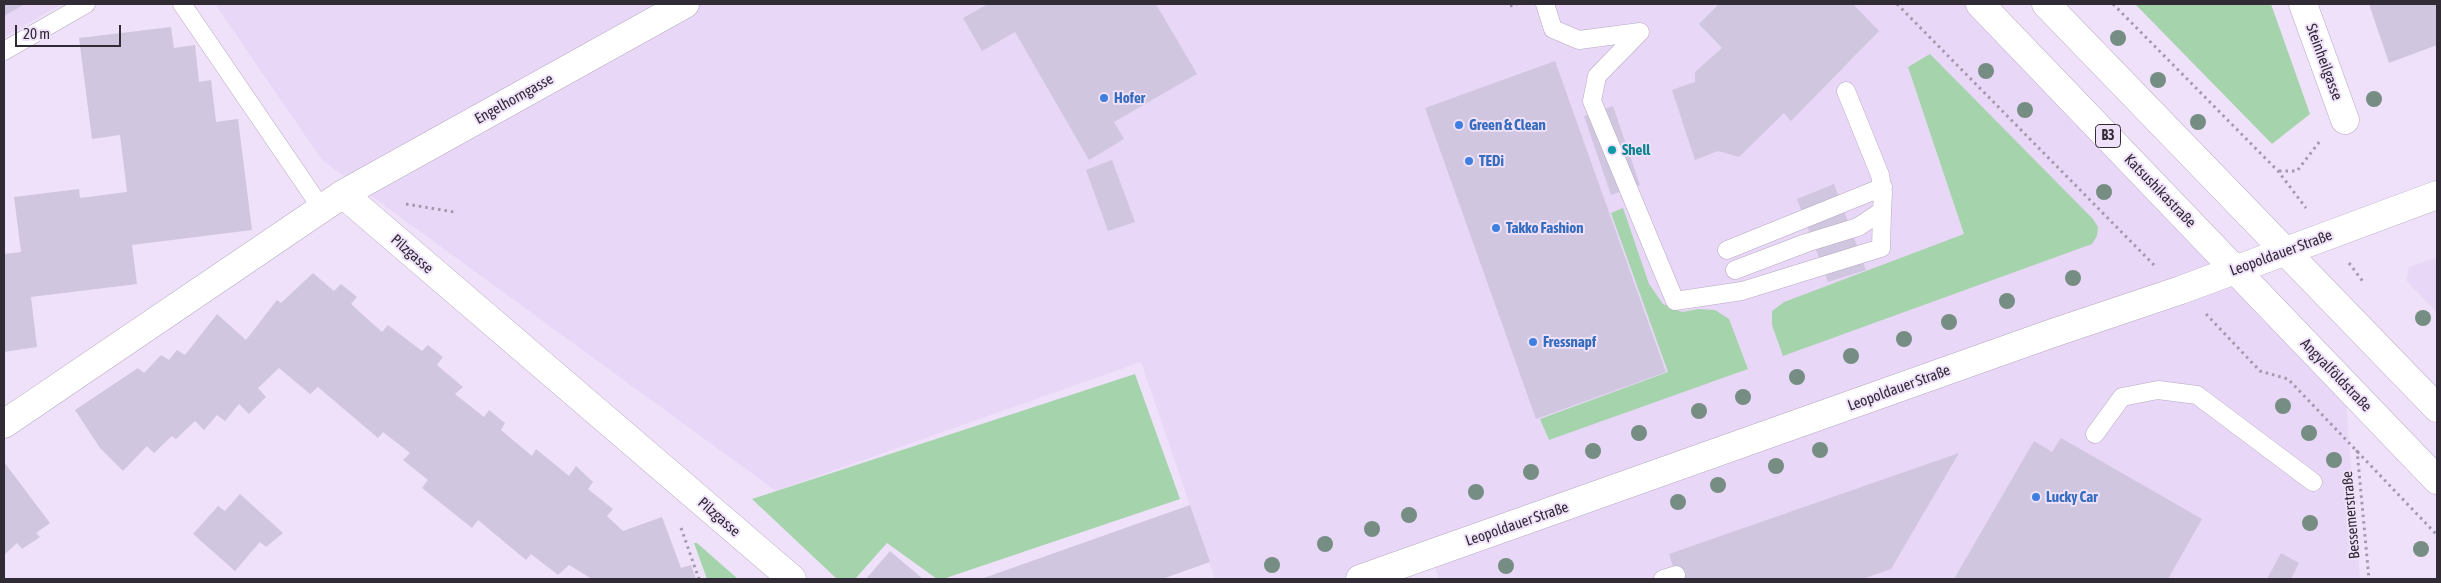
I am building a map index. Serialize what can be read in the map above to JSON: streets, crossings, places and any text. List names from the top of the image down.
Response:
{
  "streets": {
    "main road": [
      "Steinheilgasse",
      "Engelhorngasse",
      "B3",
      "Katsushikastraße",
      "Leopoldauer Straße",
      "Pilzgasse",
      "Angyalföldstraße"
    ],
    "path": ["Bessemerstraße"]
  },
  "crossings": [
    ["Engelhorngasse", "Pilzgasse"],
    ["Katsushikastraße", "Leopoldauer Straße"],
    ["Katsushikastraße", "Angyalföldstraße"],
    ["Leopoldauer Straße", "Angyalföldstraße"]
  ],
  "places": [
    "Hofer",
    "Green & Clean",
    "Shell",
    "TEDi",
    "Takko Fashion",
    "Fressnapf",
    "Lucky Car"
  ],
  "scale_bar": "20 m"
}
